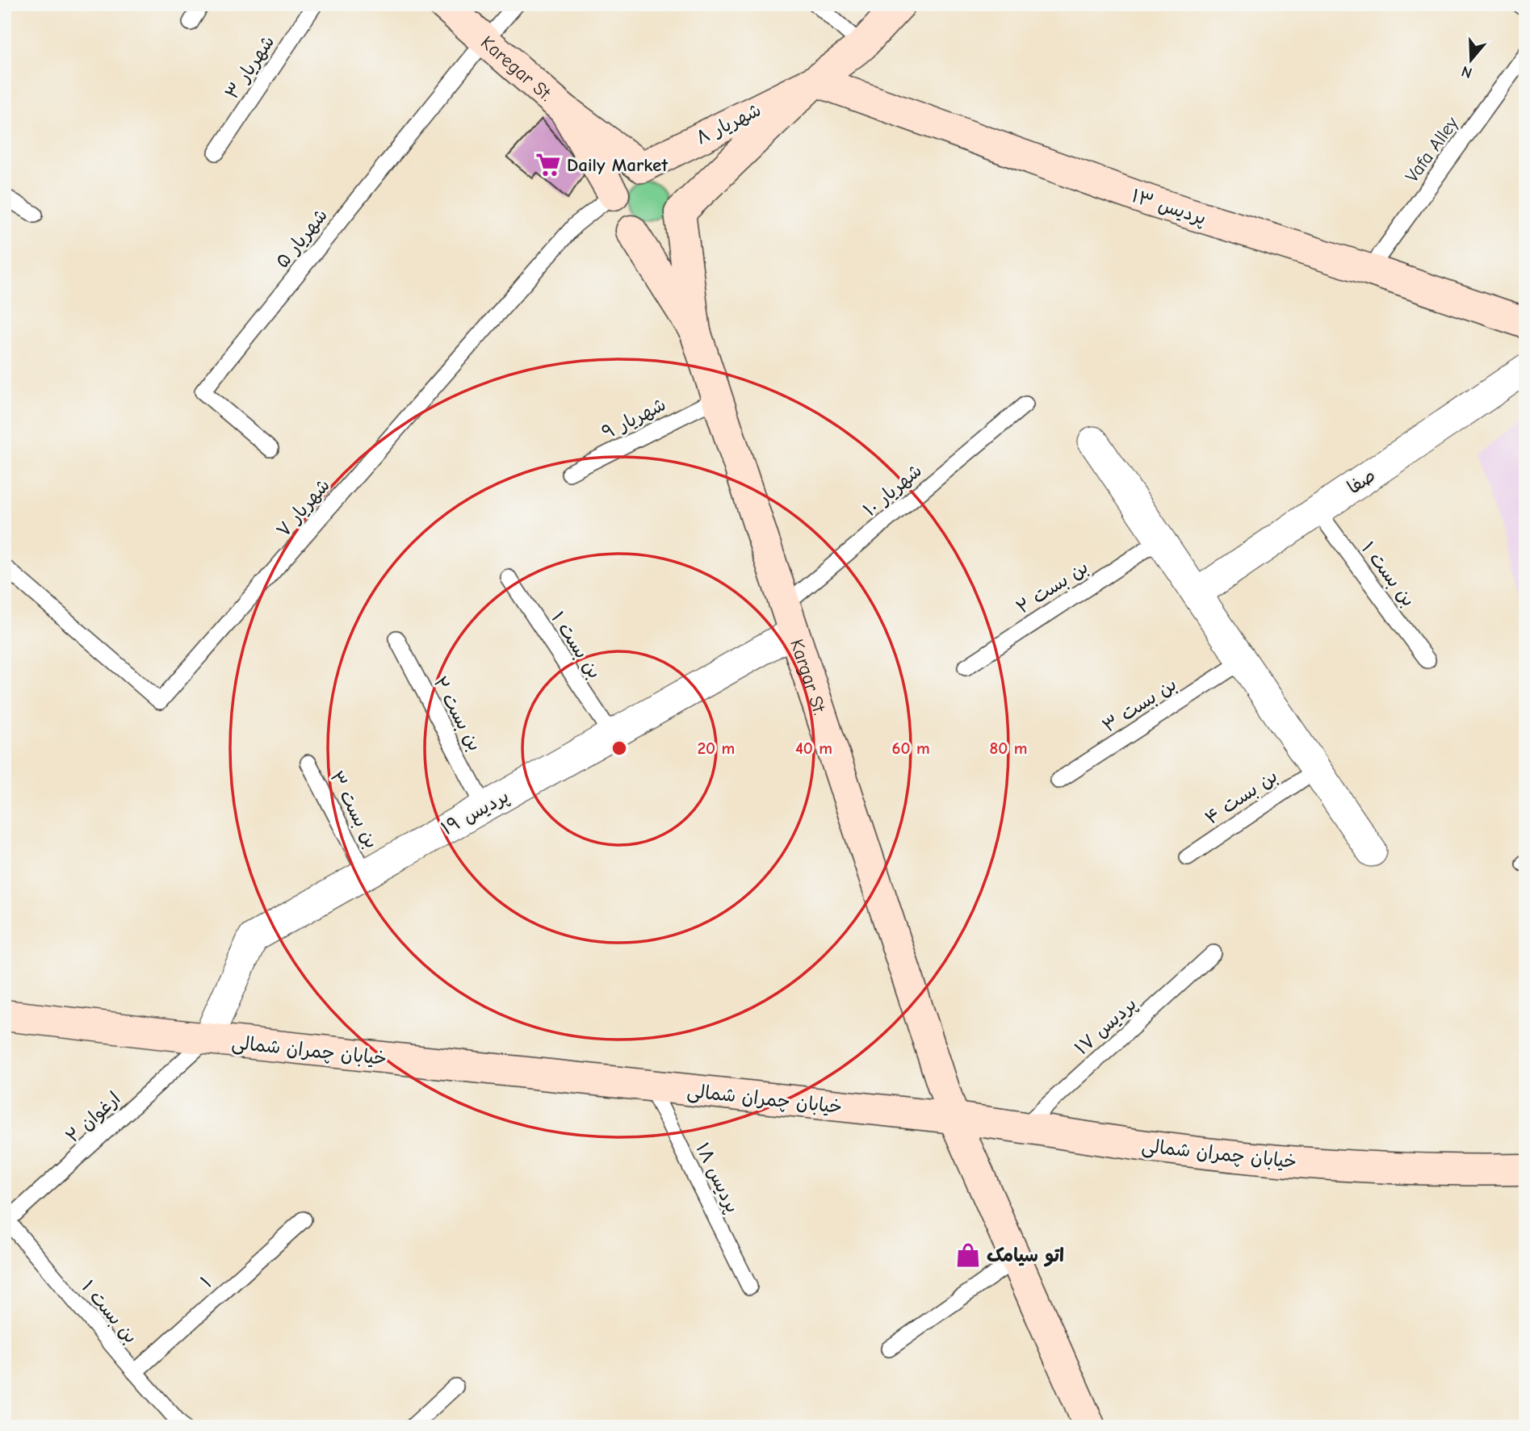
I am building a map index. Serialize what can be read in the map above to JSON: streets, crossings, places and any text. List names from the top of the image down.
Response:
{
  "streets": {
    "main road": [
      "Karegar St.",
      "شهریار ۸",
      "پردیس ۱۳",
      "Kargar St.",
      "خیابان چمران شمالی"
    ],
    "street": ["صفا", "پردیس ۱۹"],
    "lane": [
      "شهریار ۳",
      "Vafa Alley",
      "شهریار ۵",
      "شهریار ۹",
      "شهریار ۱۰",
      "شهریار ۷",
      "بن بست ۱",
      "بن بست ۲",
      "بن بست ۳",
      "بن بست ۴",
      "پردیس ۱۷",
      "ارغوان ۲",
      "پردیس ۱۸",
      "۱"
    ]
  },
  "crossings": [
    ["Karegar St.", "شهریار ۵"],
    ["شهریار ۸", "پردیس ۱۳"],
    ["شهریار ۸", "شهریار ۷"],
    ["شهریار ۸", "Kargar St."],
    ["Vafa Alley", "پردیس ۱۳"],
    ["شهریار ۹", "Kargar St."],
    ["صفا", "بن بست ۱"],
    ["شهریار ۱۰", "Kargar St."],
    ["شهریار ۱۰", "پردیس ۱۹"],
    ["شهریار ۷", "Kargar St."],
    ["بن بست ۱", "پردیس ۱۹"],
    ["بن بست ۱", "ارغوان ۲"],
    ["بن بست ۱", "۱"],
    ["بن بست ۲", "پردیس ۱۹"],
    ["Kargar St.", "پردیس ۱۹"],
    ["Kargar St.", "خیابان چمران شمالی"],
    ["بن بست ۳", "پردیس ۱۹"],
    ["پردیس ۱۹", "خیابان چمران شمالی"],
    ["پردیس ۱۹", "ارغوان ۲"],
    ["پردیس ۱۷", "خیابان چمران شمالی"],
    ["خیابان چمران شمالی", "ارغوان ۲"],
    ["خیابان چمران شمالی", "پردیس ۱۸"]
  ],
  "places": {
    "supermarket": ["Daily Market"],
    "shop": ["اتو سیامک"]
  },
  "north": "bottom",
  "rings": [
    "20 m",
    "40 m",
    "60 m",
    "80 m"
  ]
}
